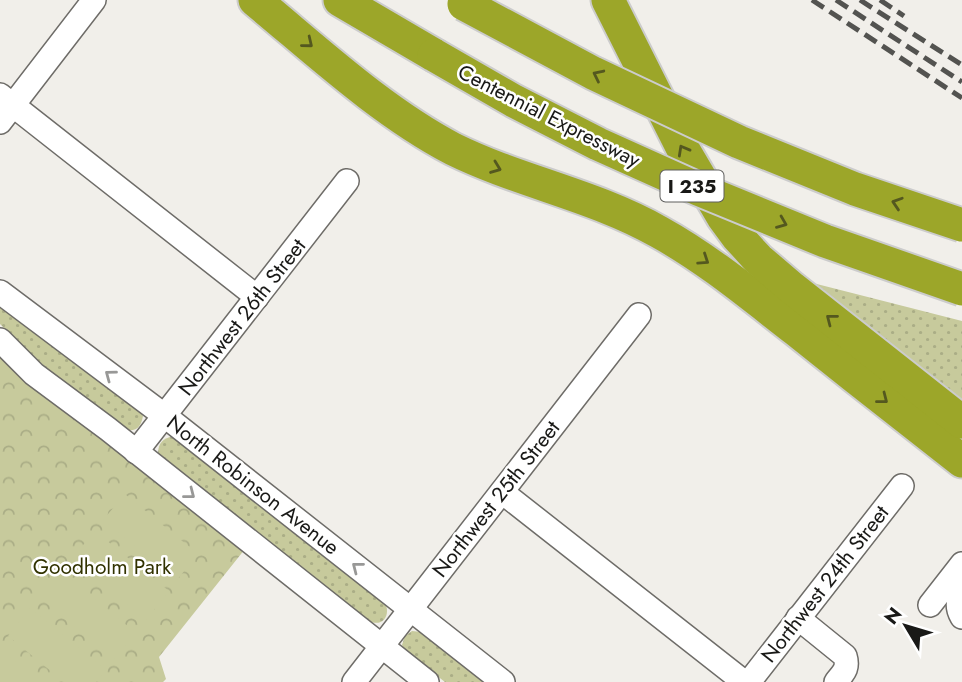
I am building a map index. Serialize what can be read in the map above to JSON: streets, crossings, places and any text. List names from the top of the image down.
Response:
{
  "streets": {
    "highway": ["Centennial Expressway", "I 235"],
    "street": [
      "Northwest 26th Street",
      "North Robinson Avenue",
      "Northwest 25th Street",
      "Northwest 24th Street"
    ]
  },
  "crossings": [
    ["Northwest 26th Street", "North Robinson Avenue"],
    ["North Robinson Avenue", "Northwest 25th Street"]
  ],
  "parks": ["Goodholm Park"],
  "north": "top left"
}
